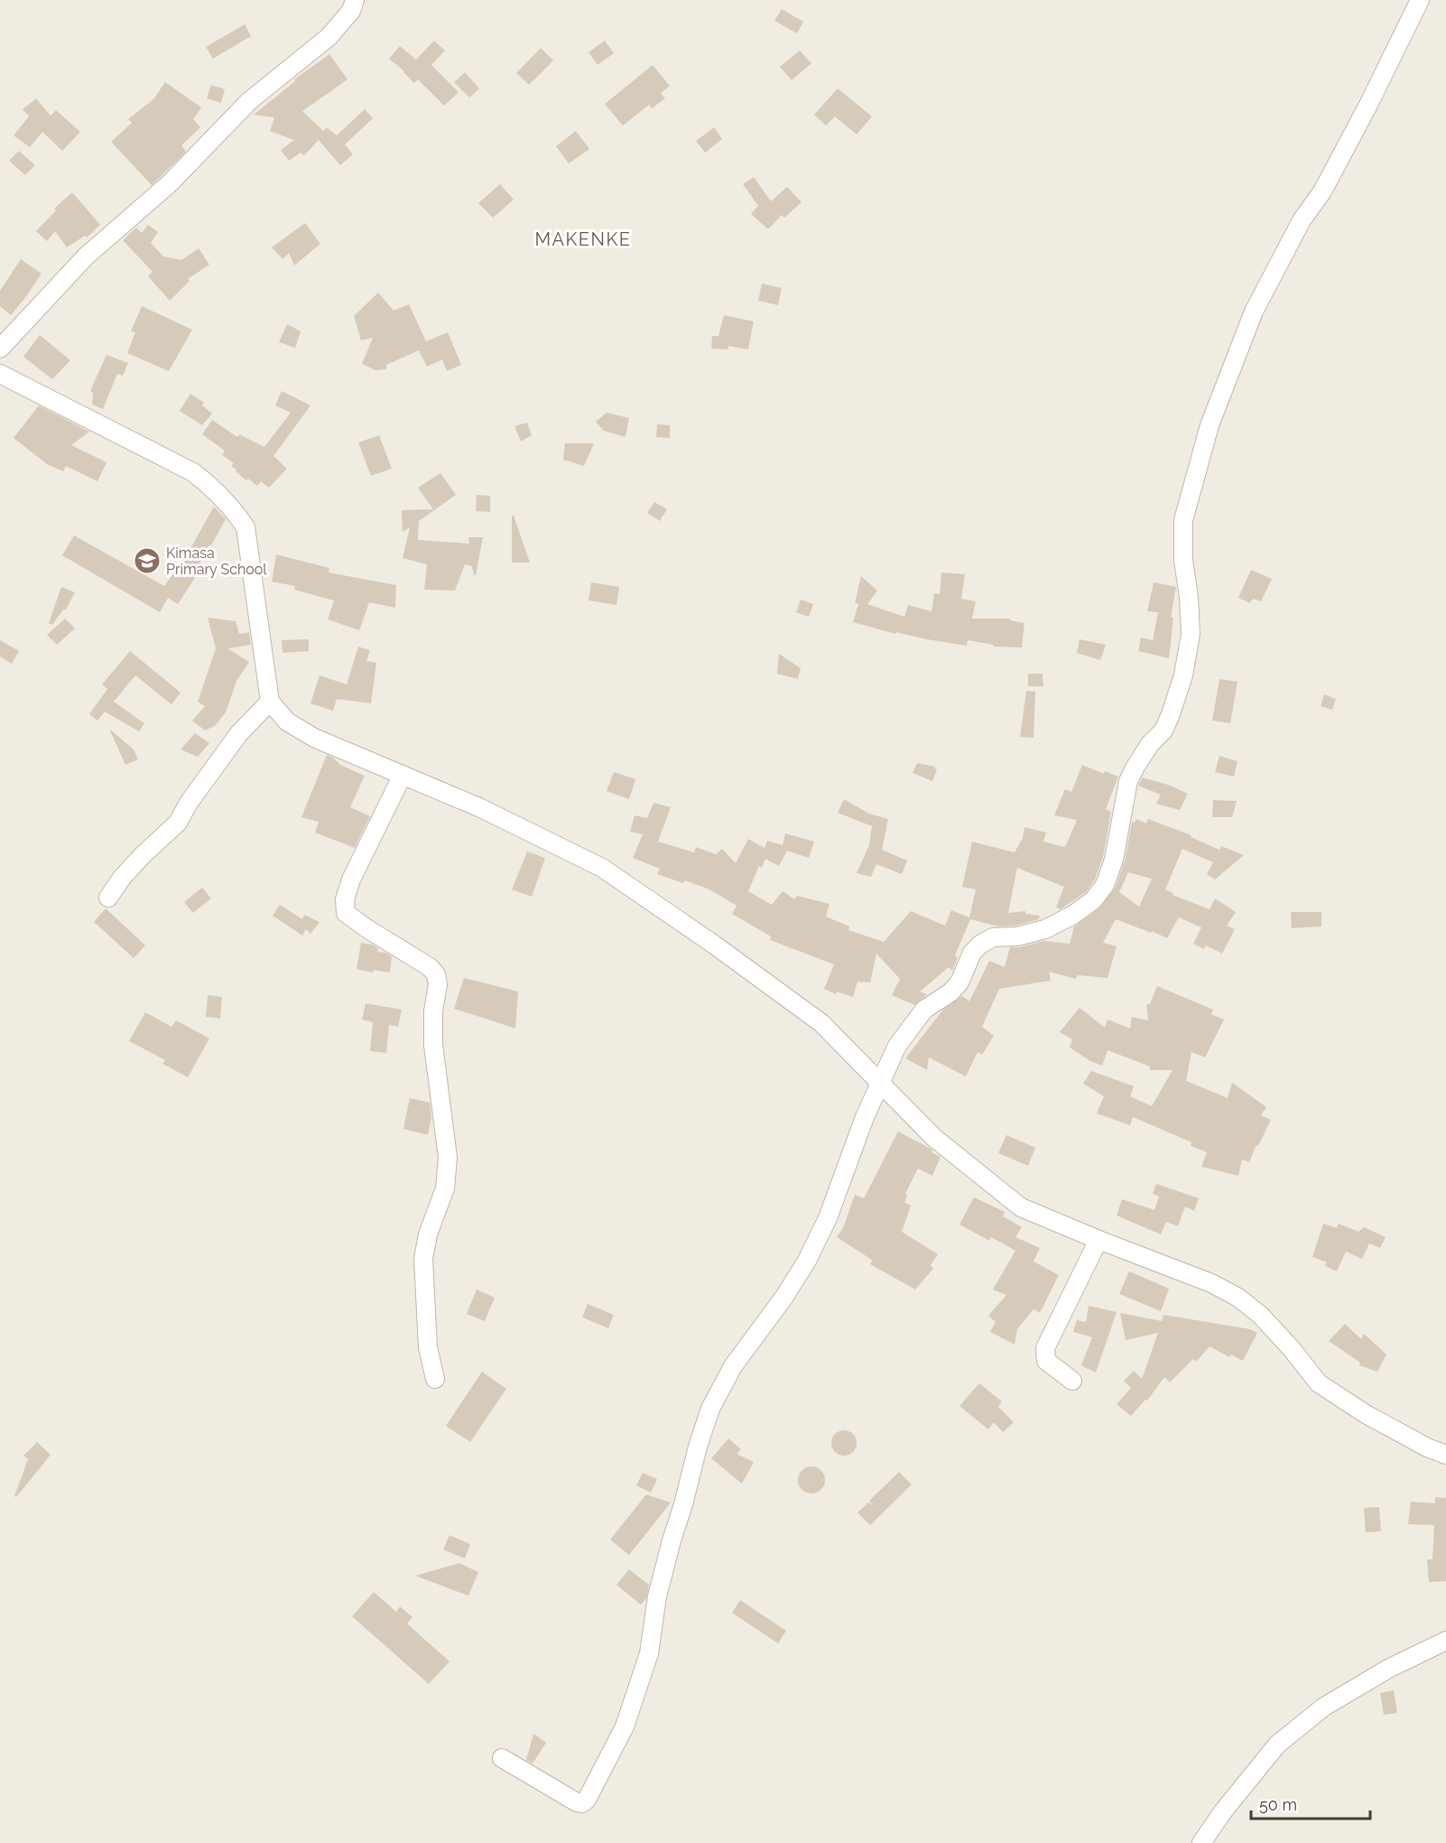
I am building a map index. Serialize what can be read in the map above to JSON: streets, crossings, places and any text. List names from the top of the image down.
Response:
{
  "districts": ["MAKENKE"],
  "places": {
    "school or university": ["Kimasa Primary School"]
  },
  "scale_bar": "50 m"
}
